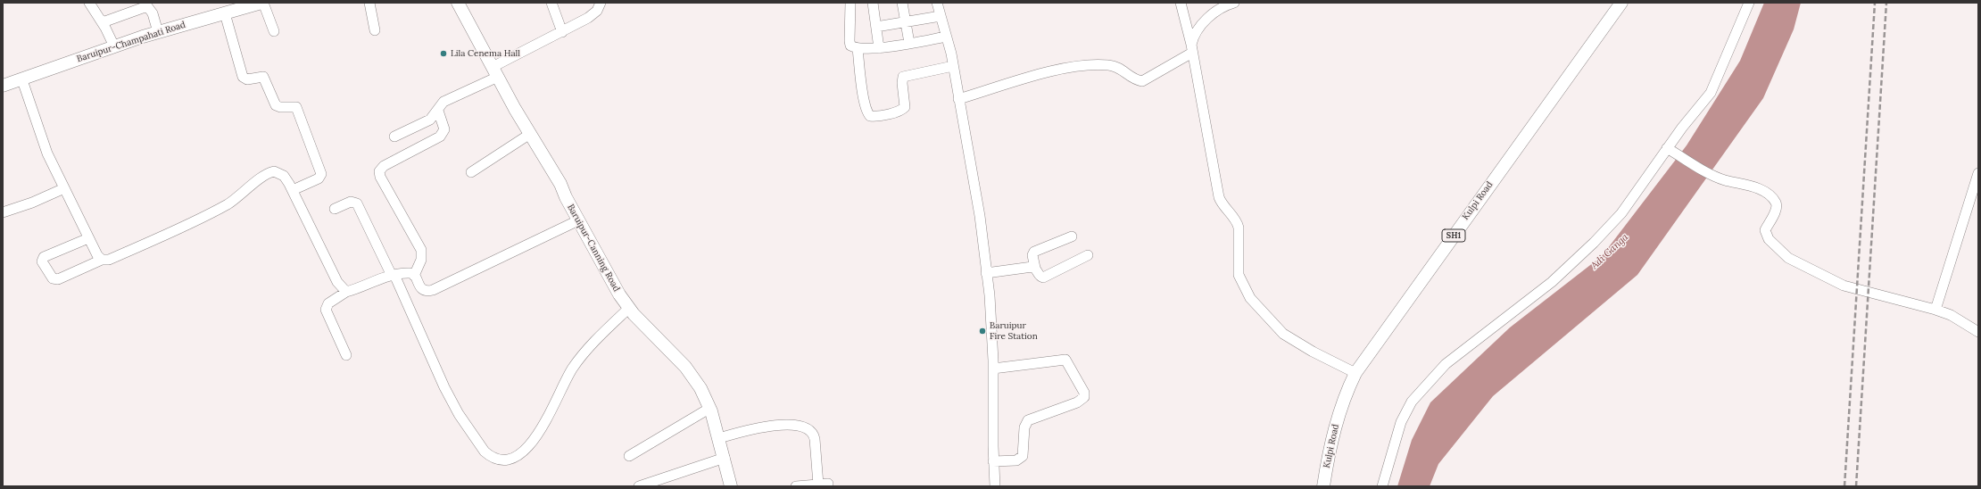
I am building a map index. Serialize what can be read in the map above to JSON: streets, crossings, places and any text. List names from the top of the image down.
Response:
{
  "streets": {
    "main road": [
      "Baruipur-Champahati Road",
      "Kulpi Road",
      "SH1",
      "Baruipur-Canning Road"
    ]
  },
  "water": ["Adi Ganga"],
  "places": ["Lila Cenema Hall", "Baruipur Fire Station"]
}
